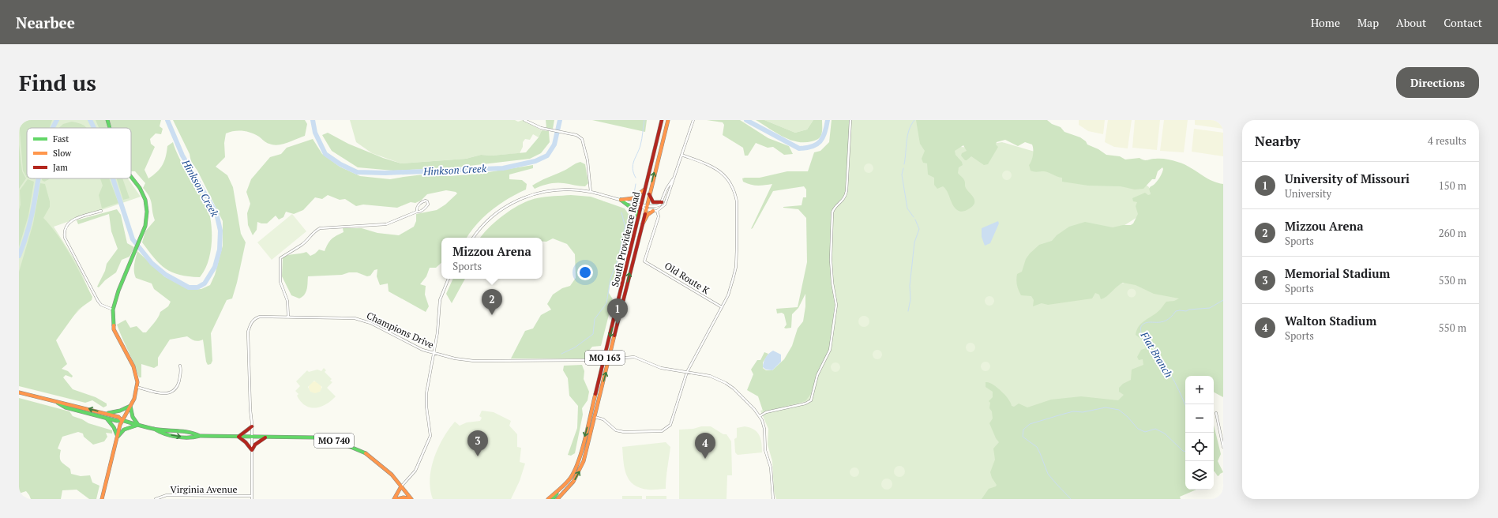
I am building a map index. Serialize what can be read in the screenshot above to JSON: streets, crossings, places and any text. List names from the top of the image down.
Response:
{
  "streets": {
    "main road": ["South Providence Road", "MO 163", "MO 740"],
    "street": ["Old Route K", "Champions Drive", "Virginia Avenue"]
  },
  "crossings": [
    ["South Providence Road", "Champions Drive"],
    ["Champions Drive", "MO 740"],
    ["Champions Drive", "Virginia Avenue"]
  ],
  "water": ["Hinkson Creek", "Flat Branch"],
  "legend": ["Fast", "Slow", "Jam"],
  "page": {
    "header": "Nearbee",
    "nav": [
      "Home",
      "Map",
      "About",
      "Contact"
    ],
    "buttons": "Directions",
    "title": "Find us",
    "heading": ["Nearby", "4 results"],
    "list": [
      {
        "mark": "1",
        "name": "University of Missouri",
        "note": "University",
        "value": "150 m"
      },
      {
        "mark": "2",
        "name": "Mizzou Arena",
        "note": "Sports",
        "value": "260 m"
      },
      {
        "mark": "3",
        "name": "Memorial Stadium",
        "note": "Sports",
        "value": "530 m"
      },
      {
        "mark": "4",
        "name": "Walton Stadium",
        "note": "Sports",
        "value": "550 m"
      }
    ],
    "popup": ["Mizzou Arena", "Sports"],
    "pins": [
      "2",
      "1",
      "3",
      "4"
    ],
    "map_buttons": ["+", "−"]
  }
}
